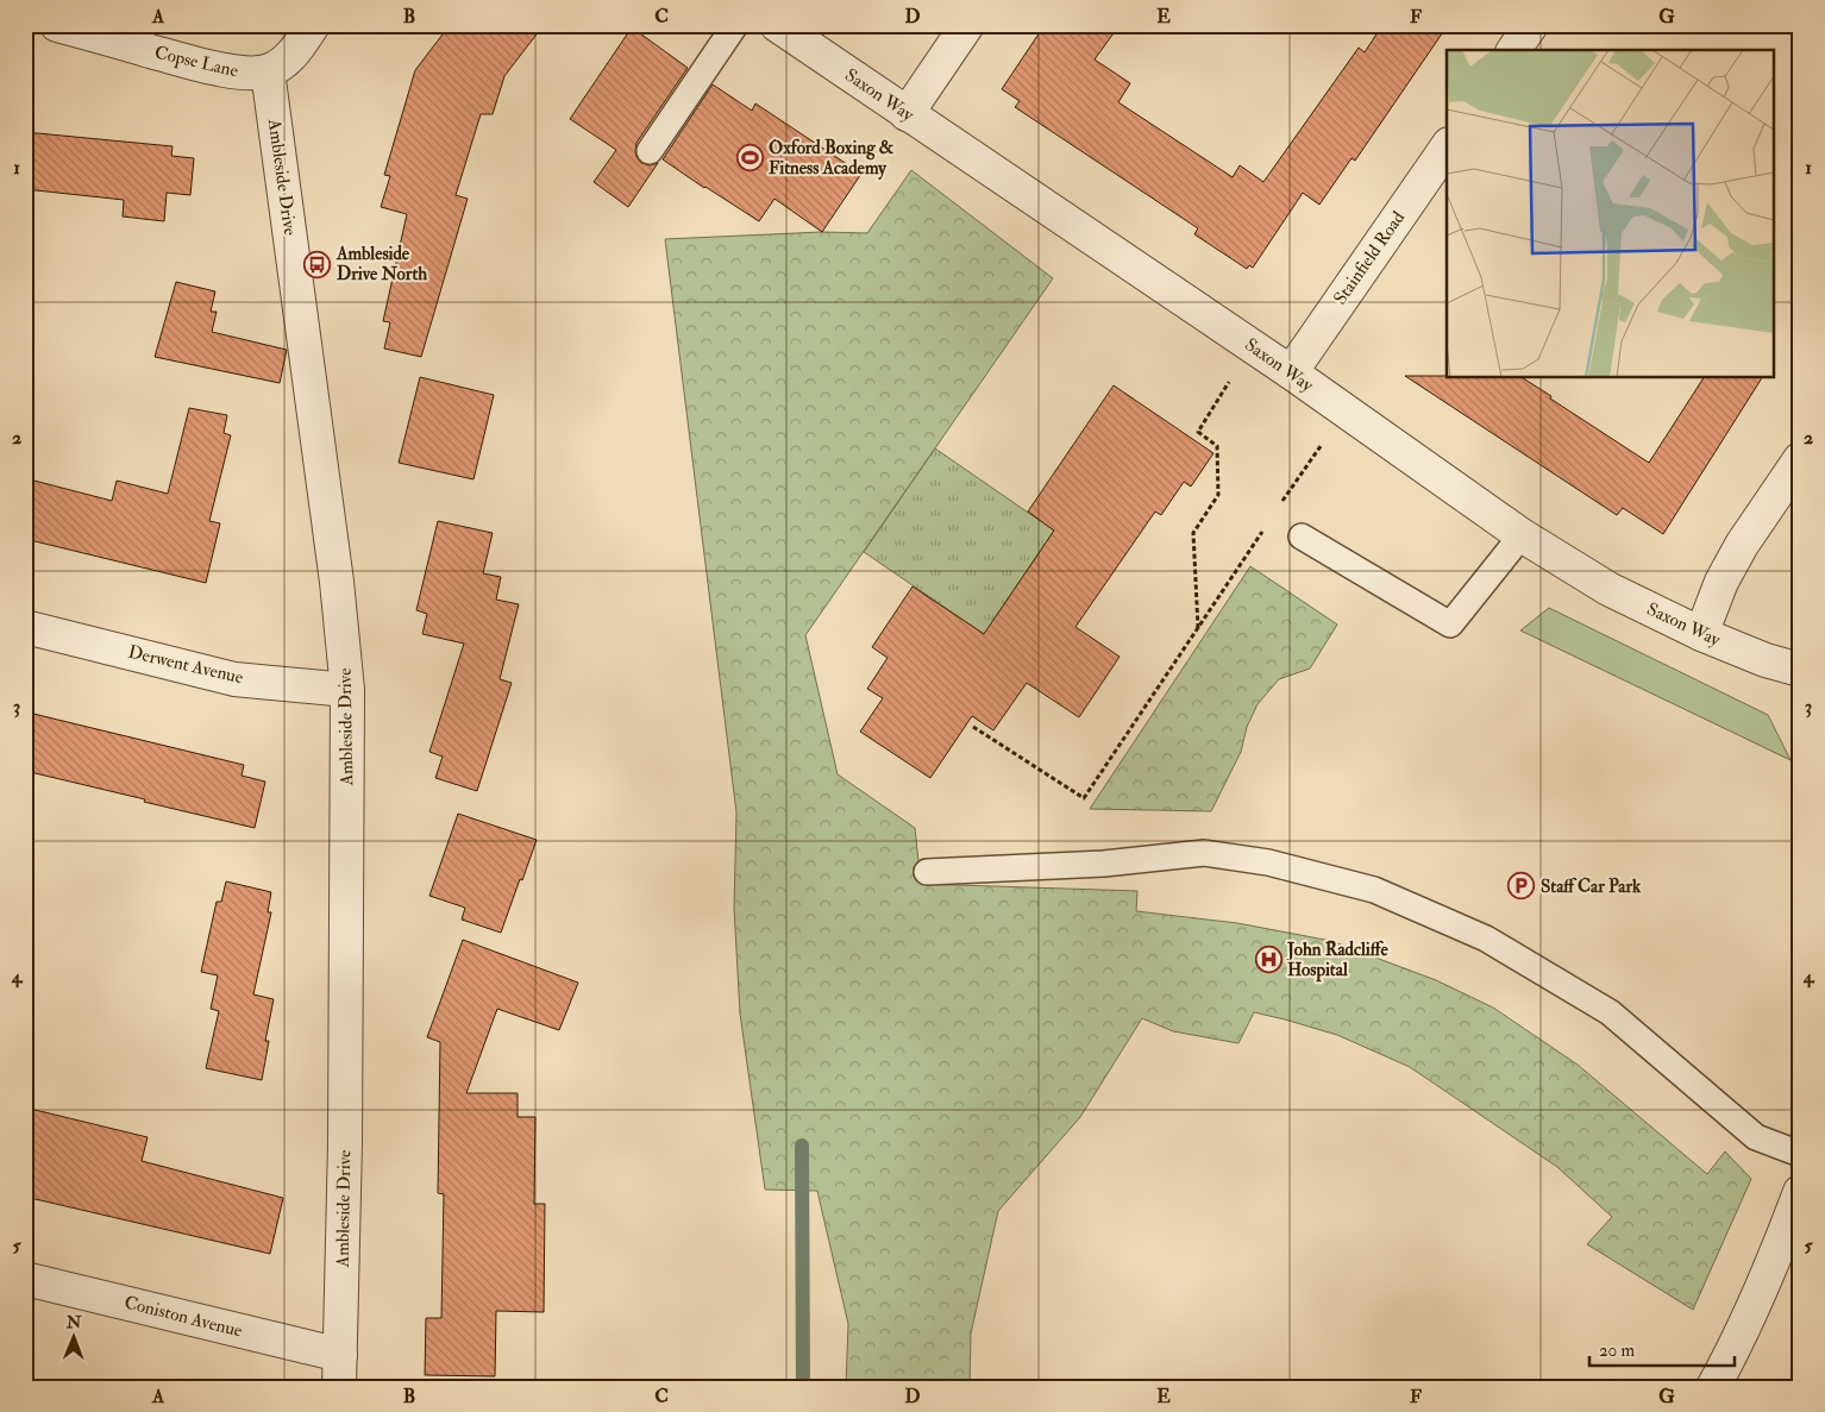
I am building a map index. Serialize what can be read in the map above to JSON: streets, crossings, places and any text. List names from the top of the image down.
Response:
{
  "streets": {
    "street": [
      "Copse Lane",
      "Saxon Way",
      "Ambleside Drive",
      "Stainfield Road",
      "Derwent Avenue",
      "Coniston Avenue"
    ]
  },
  "crossings": [
    ["Copse Lane", "Ambleside Drive"],
    ["Saxon Way", "Stainfield Road"],
    ["Ambleside Drive", "Derwent Avenue"],
    ["Ambleside Drive", "Coniston Avenue"]
  ],
  "places": {
    "sports": ["Oxford Boxing & Fitness Academy"],
    "bus stop": ["Ambleside Drive North"],
    "parking": ["Staff Car Park"],
    "hospital": ["John Radcliffe Hospital"]
  },
  "scale_bar": "20 m",
  "north": "top",
  "grid": {
    "columns": [
      "A",
      "B",
      "C",
      "D",
      "E",
      "F",
      "G"
    ],
    "rows": [
      "1",
      "2",
      "3",
      "4",
      "5"
    ]
  }
}
